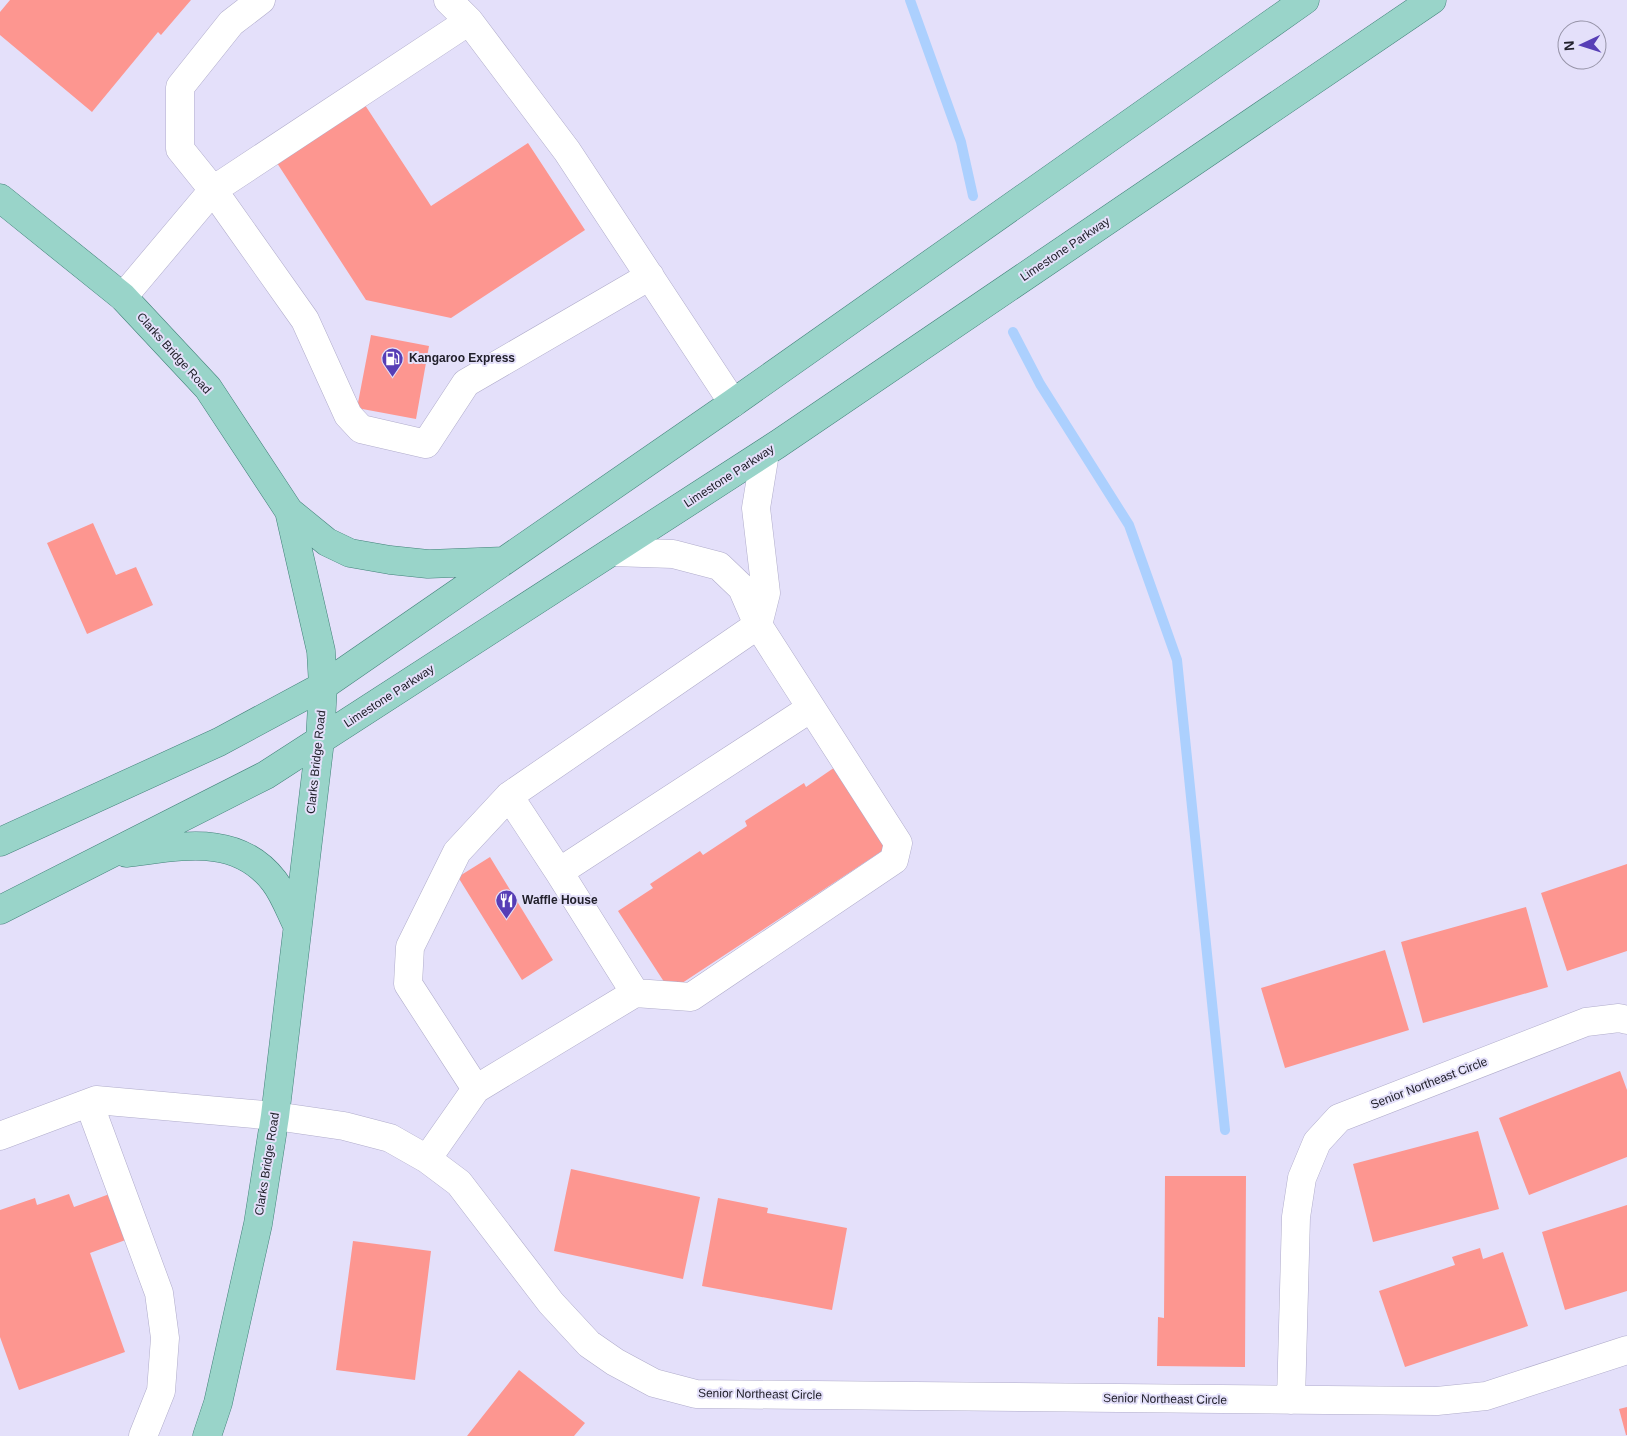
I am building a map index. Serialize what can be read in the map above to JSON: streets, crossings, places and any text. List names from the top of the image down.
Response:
{
  "streets": {
    "main road": ["Limestone Parkway", "Clarks Bridge Road"],
    "street": ["Senior Northeast Circle"]
  },
  "crossings": [
    ["Limestone Parkway", "Clarks Bridge Road"],
    ["Clarks Bridge Road", "Senior Northeast Circle"]
  ],
  "places": {
    "fuel station": ["Kangaroo Express"],
    "restaurant": ["Waffle House"]
  },
  "north": "left"
}
